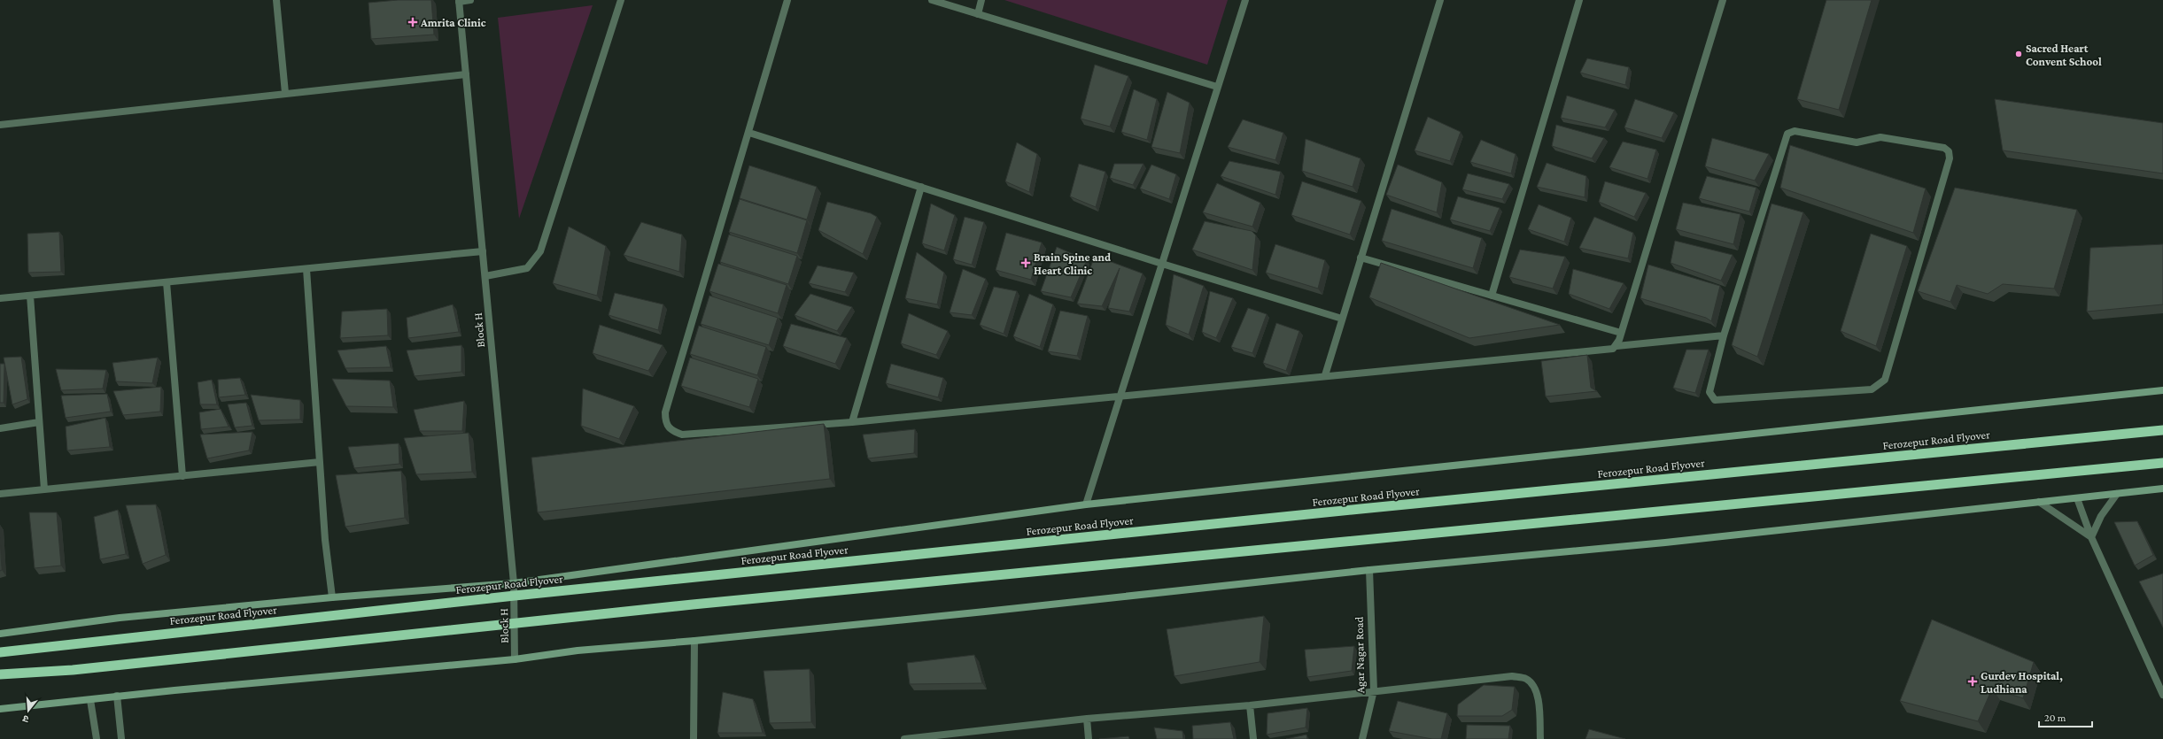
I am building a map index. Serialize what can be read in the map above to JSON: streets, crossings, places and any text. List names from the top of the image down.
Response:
{
  "streets": {
    "highway": ["Ferozepur Road Flyover"],
    "street": ["Block H", "Agar Nagar Road"]
  },
  "places": {
    "health": ["Amrita Clinic", "Brain Spine and Heart Clinic", "Gurdev Hospital, Ludhiana"],
    "other": ["Sacred Heart Convent School"]
  },
  "scale_bar": "20 m",
  "north": "bottom"
}
